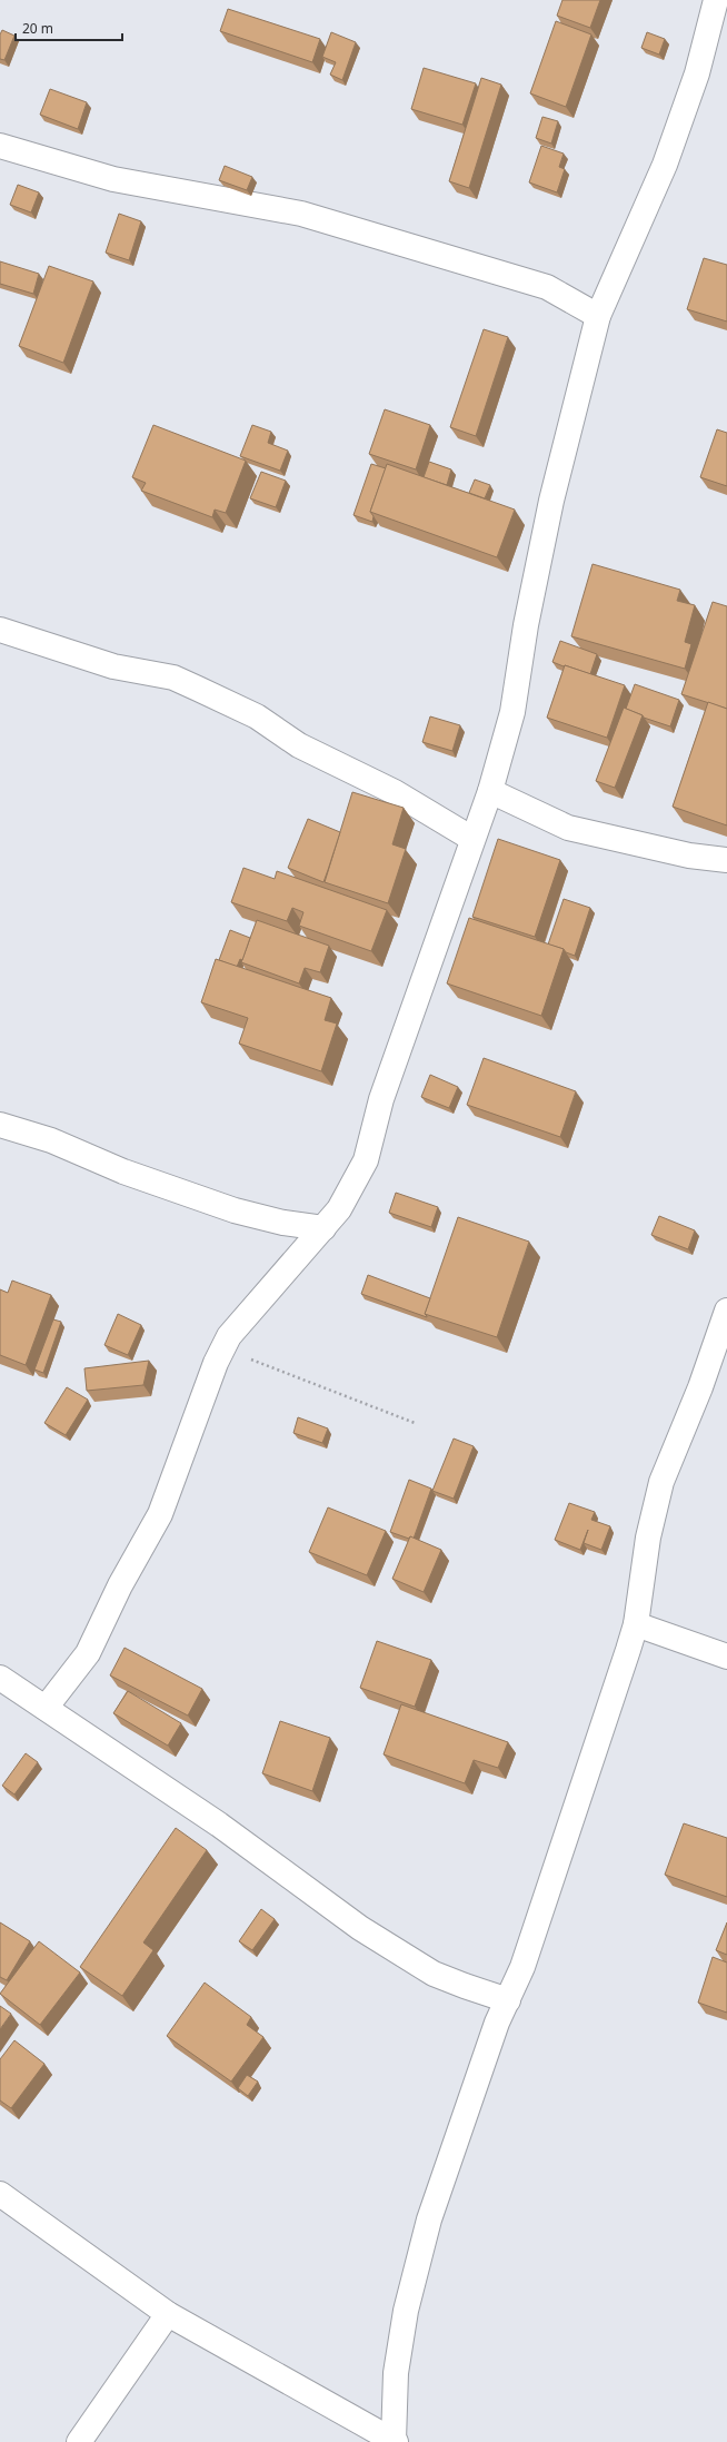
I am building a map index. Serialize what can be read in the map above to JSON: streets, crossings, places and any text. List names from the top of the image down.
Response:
{
  "scale_bar": "20 m"
}
